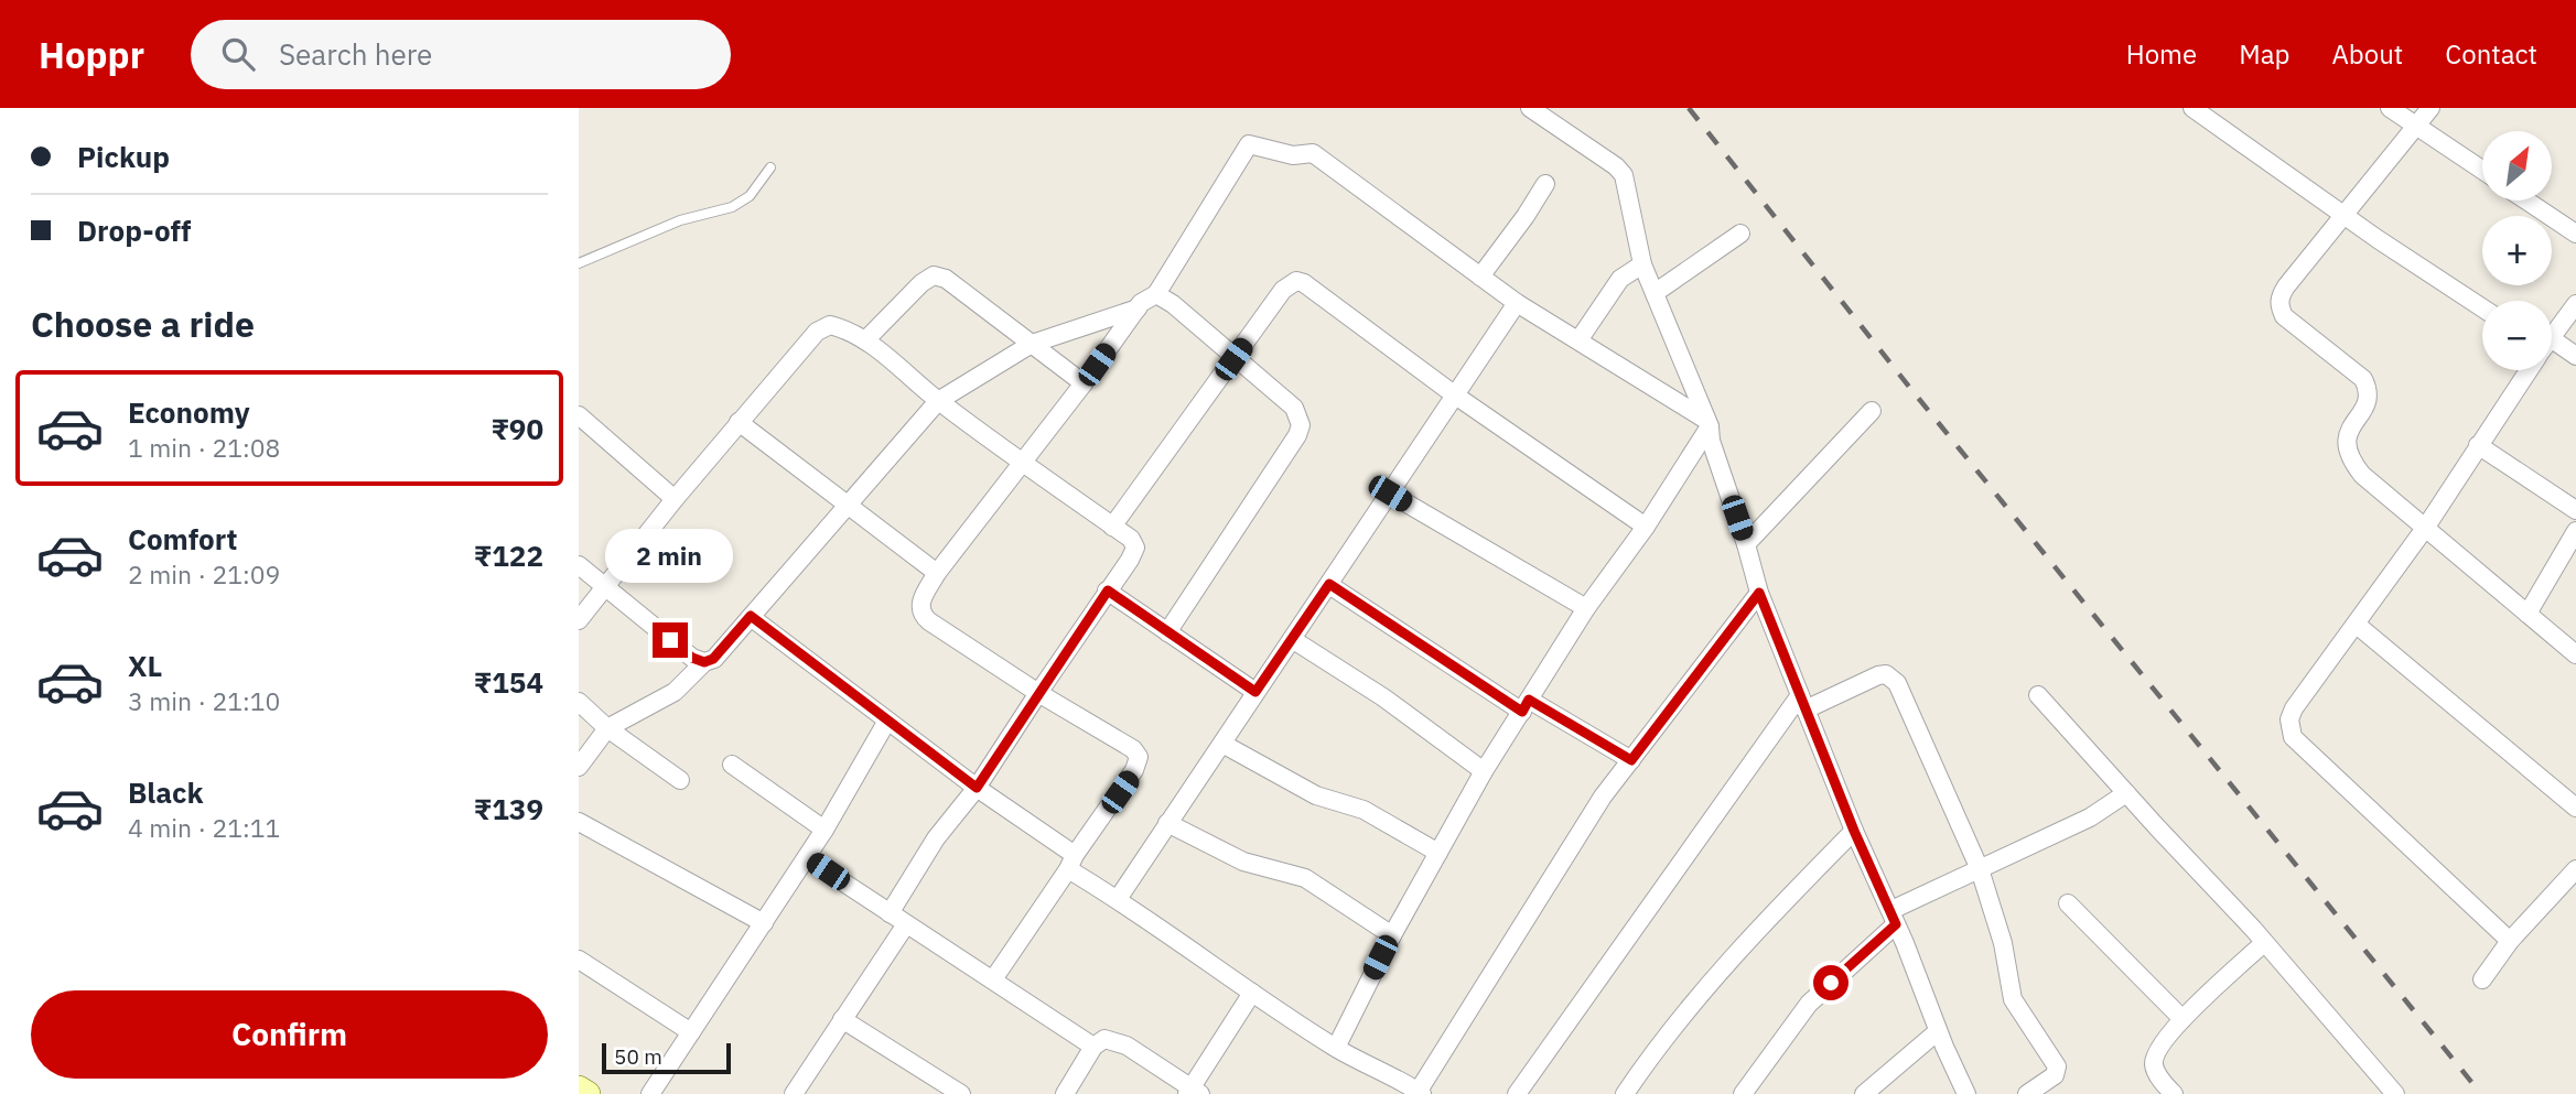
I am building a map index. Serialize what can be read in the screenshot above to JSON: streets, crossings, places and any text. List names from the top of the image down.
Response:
{
  "scale_bar": "50 m",
  "north": "top right",
  "page": {
    "header": "Hoppr",
    "search": "Search here",
    "nav": [
      "Home",
      "Map",
      "About",
      "Contact"
    ],
    "banner": ["Pickup", "Drop-off"],
    "map_buttons": ["+", "−"],
    "heading": "Choose a ride",
    "list": [
      {
        "name": "Economy",
        "note": "1 min · 21:08",
        "value": "₹90"
      },
      {
        "name": "Comfort",
        "note": "2 min · 21:09",
        "value": "₹122"
      },
      {
        "name": "XL",
        "note": "3 min · 21:10",
        "value": "₹154"
      },
      {
        "name": "Black",
        "note": "4 min · 21:11",
        "value": "₹139"
      }
    ],
    "bubble": "2 min",
    "buttons": "Confirm",
    "scale": "50 m"
  }
}
